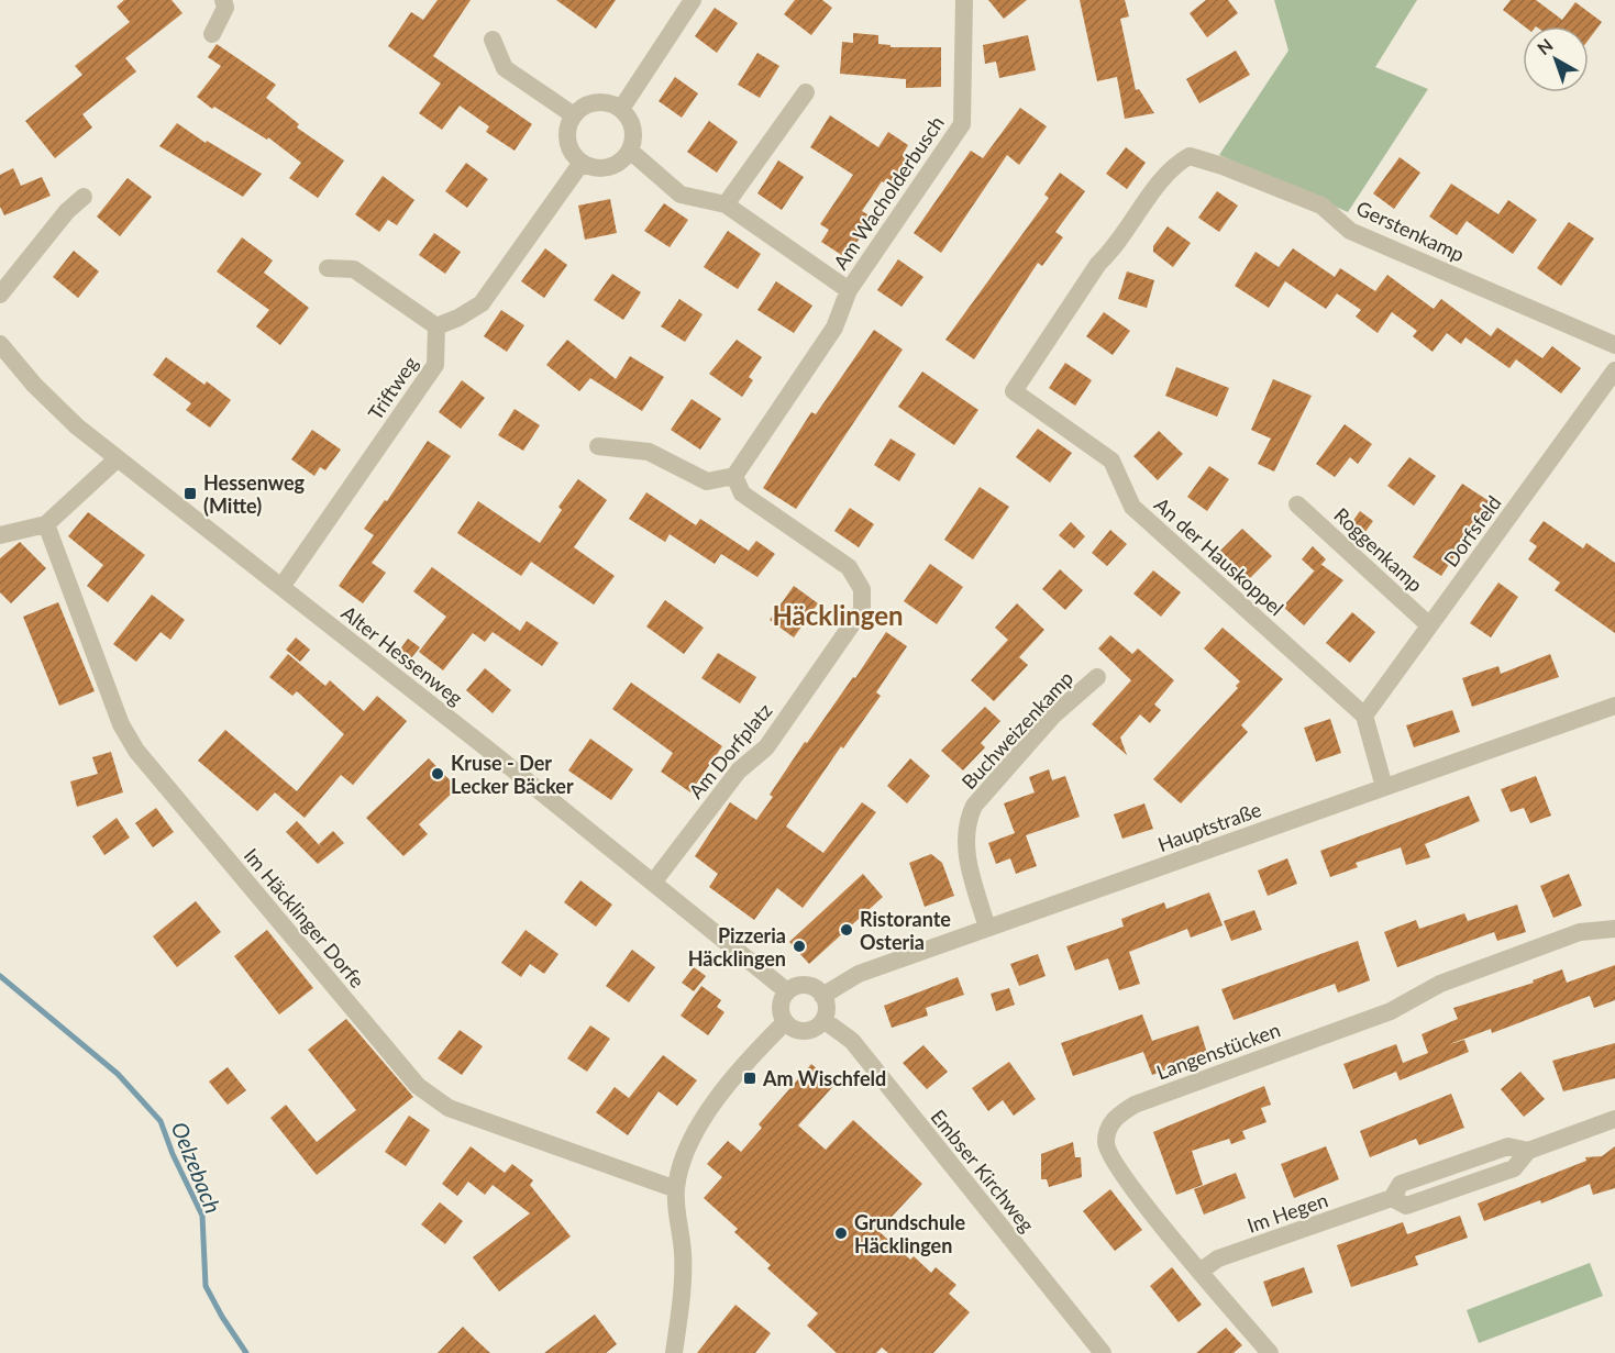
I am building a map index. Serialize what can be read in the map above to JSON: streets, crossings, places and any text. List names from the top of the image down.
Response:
{
  "streets": {
    "street": [
      "Am Wacholderbusch",
      "Gerstenkamp",
      "Triftweg",
      "Dorfsfeld",
      "Roggenkamp",
      "An der Hauskoppel",
      "Alter Hessenweg",
      "Buchweizenkamp",
      "Am Dorfplatz",
      "Hauptstraße",
      "Im Häcklinger Dorfe",
      "Langenstücken",
      "Embser Kirchweg",
      "Im Hegen"
    ]
  },
  "crossings": [
    ["Gerstenkamp", "An der Hauskoppel"],
    ["Triftweg", "Alter Hessenweg"],
    ["Dorfsfeld", "Roggenkamp"],
    ["Dorfsfeld", "An der Hauskoppel"],
    ["Alter Hessenweg", "Am Dorfplatz"],
    ["Alter Hessenweg", "Hauptstraße"],
    ["Alter Hessenweg", "Embser Kirchweg"],
    ["Buchweizenkamp", "Hauptstraße"],
    ["Hauptstraße", "Embser Kirchweg"],
    ["Langenstücken", "Im Hegen"]
  ],
  "districts": ["Häcklingen"],
  "water": ["Oelzebach"],
  "places": {
    "transit": ["Hessenweg (Mitte)", "Am Wischfeld"],
    "other": [
      "Kruse - Der Lecker Bäcker",
      "Ristorante Osteria",
      "Pizzeria Häcklingen",
      "Grundschule Häcklingen"
    ]
  },
  "north": "top left"
}
